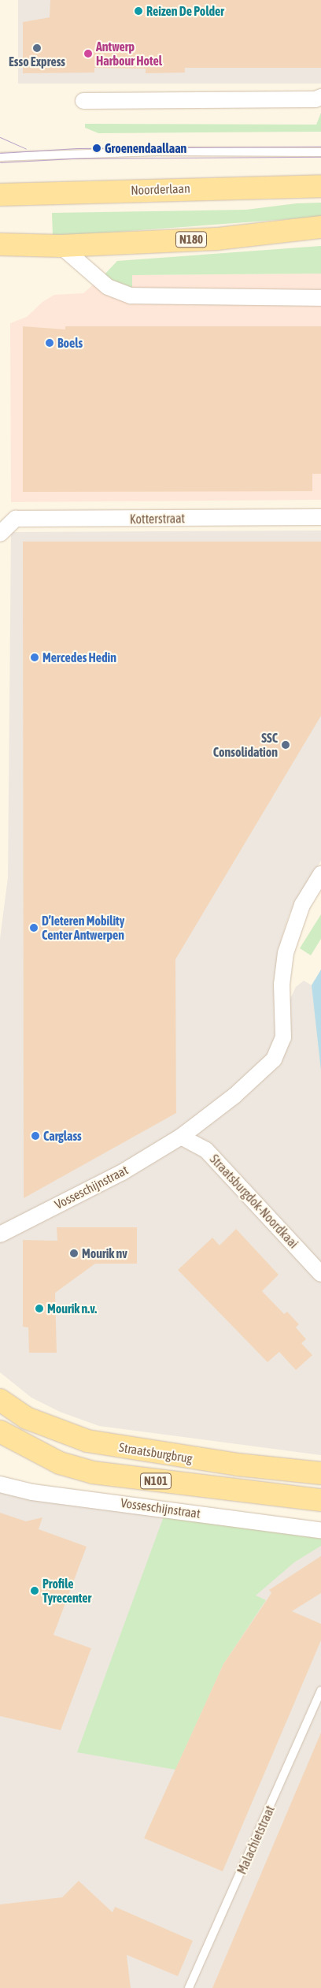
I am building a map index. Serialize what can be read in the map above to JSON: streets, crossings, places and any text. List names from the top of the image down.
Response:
{
  "streets": {
    "main road": [
      "Noorderlaan",
      "N180",
      "Straatsburgbrug",
      "N101"
    ],
    "street": ["Kotterstraat", "Vosseschijnstraat", "Straatsburgdok-Noordkaai"],
    "lane": ["Malachietstraat"]
  },
  "crossings": [
    ["Vosseschijnstraat", "Straatsburgdok-Noordkaai"]
  ],
  "places": [
    "Reizen De Polder",
    "Esso Express",
    "Antwerp Harbour Hotel",
    "Groenendaallaan",
    "Boels",
    "Mercedes Hedin",
    "SSC Consolidation",
    "D’Ieteren Mobility Center Antwerpen",
    "Carglass",
    "Mourik nv",
    "Mourik n.v.",
    "Profile Tyrecenter"
  ]
}
